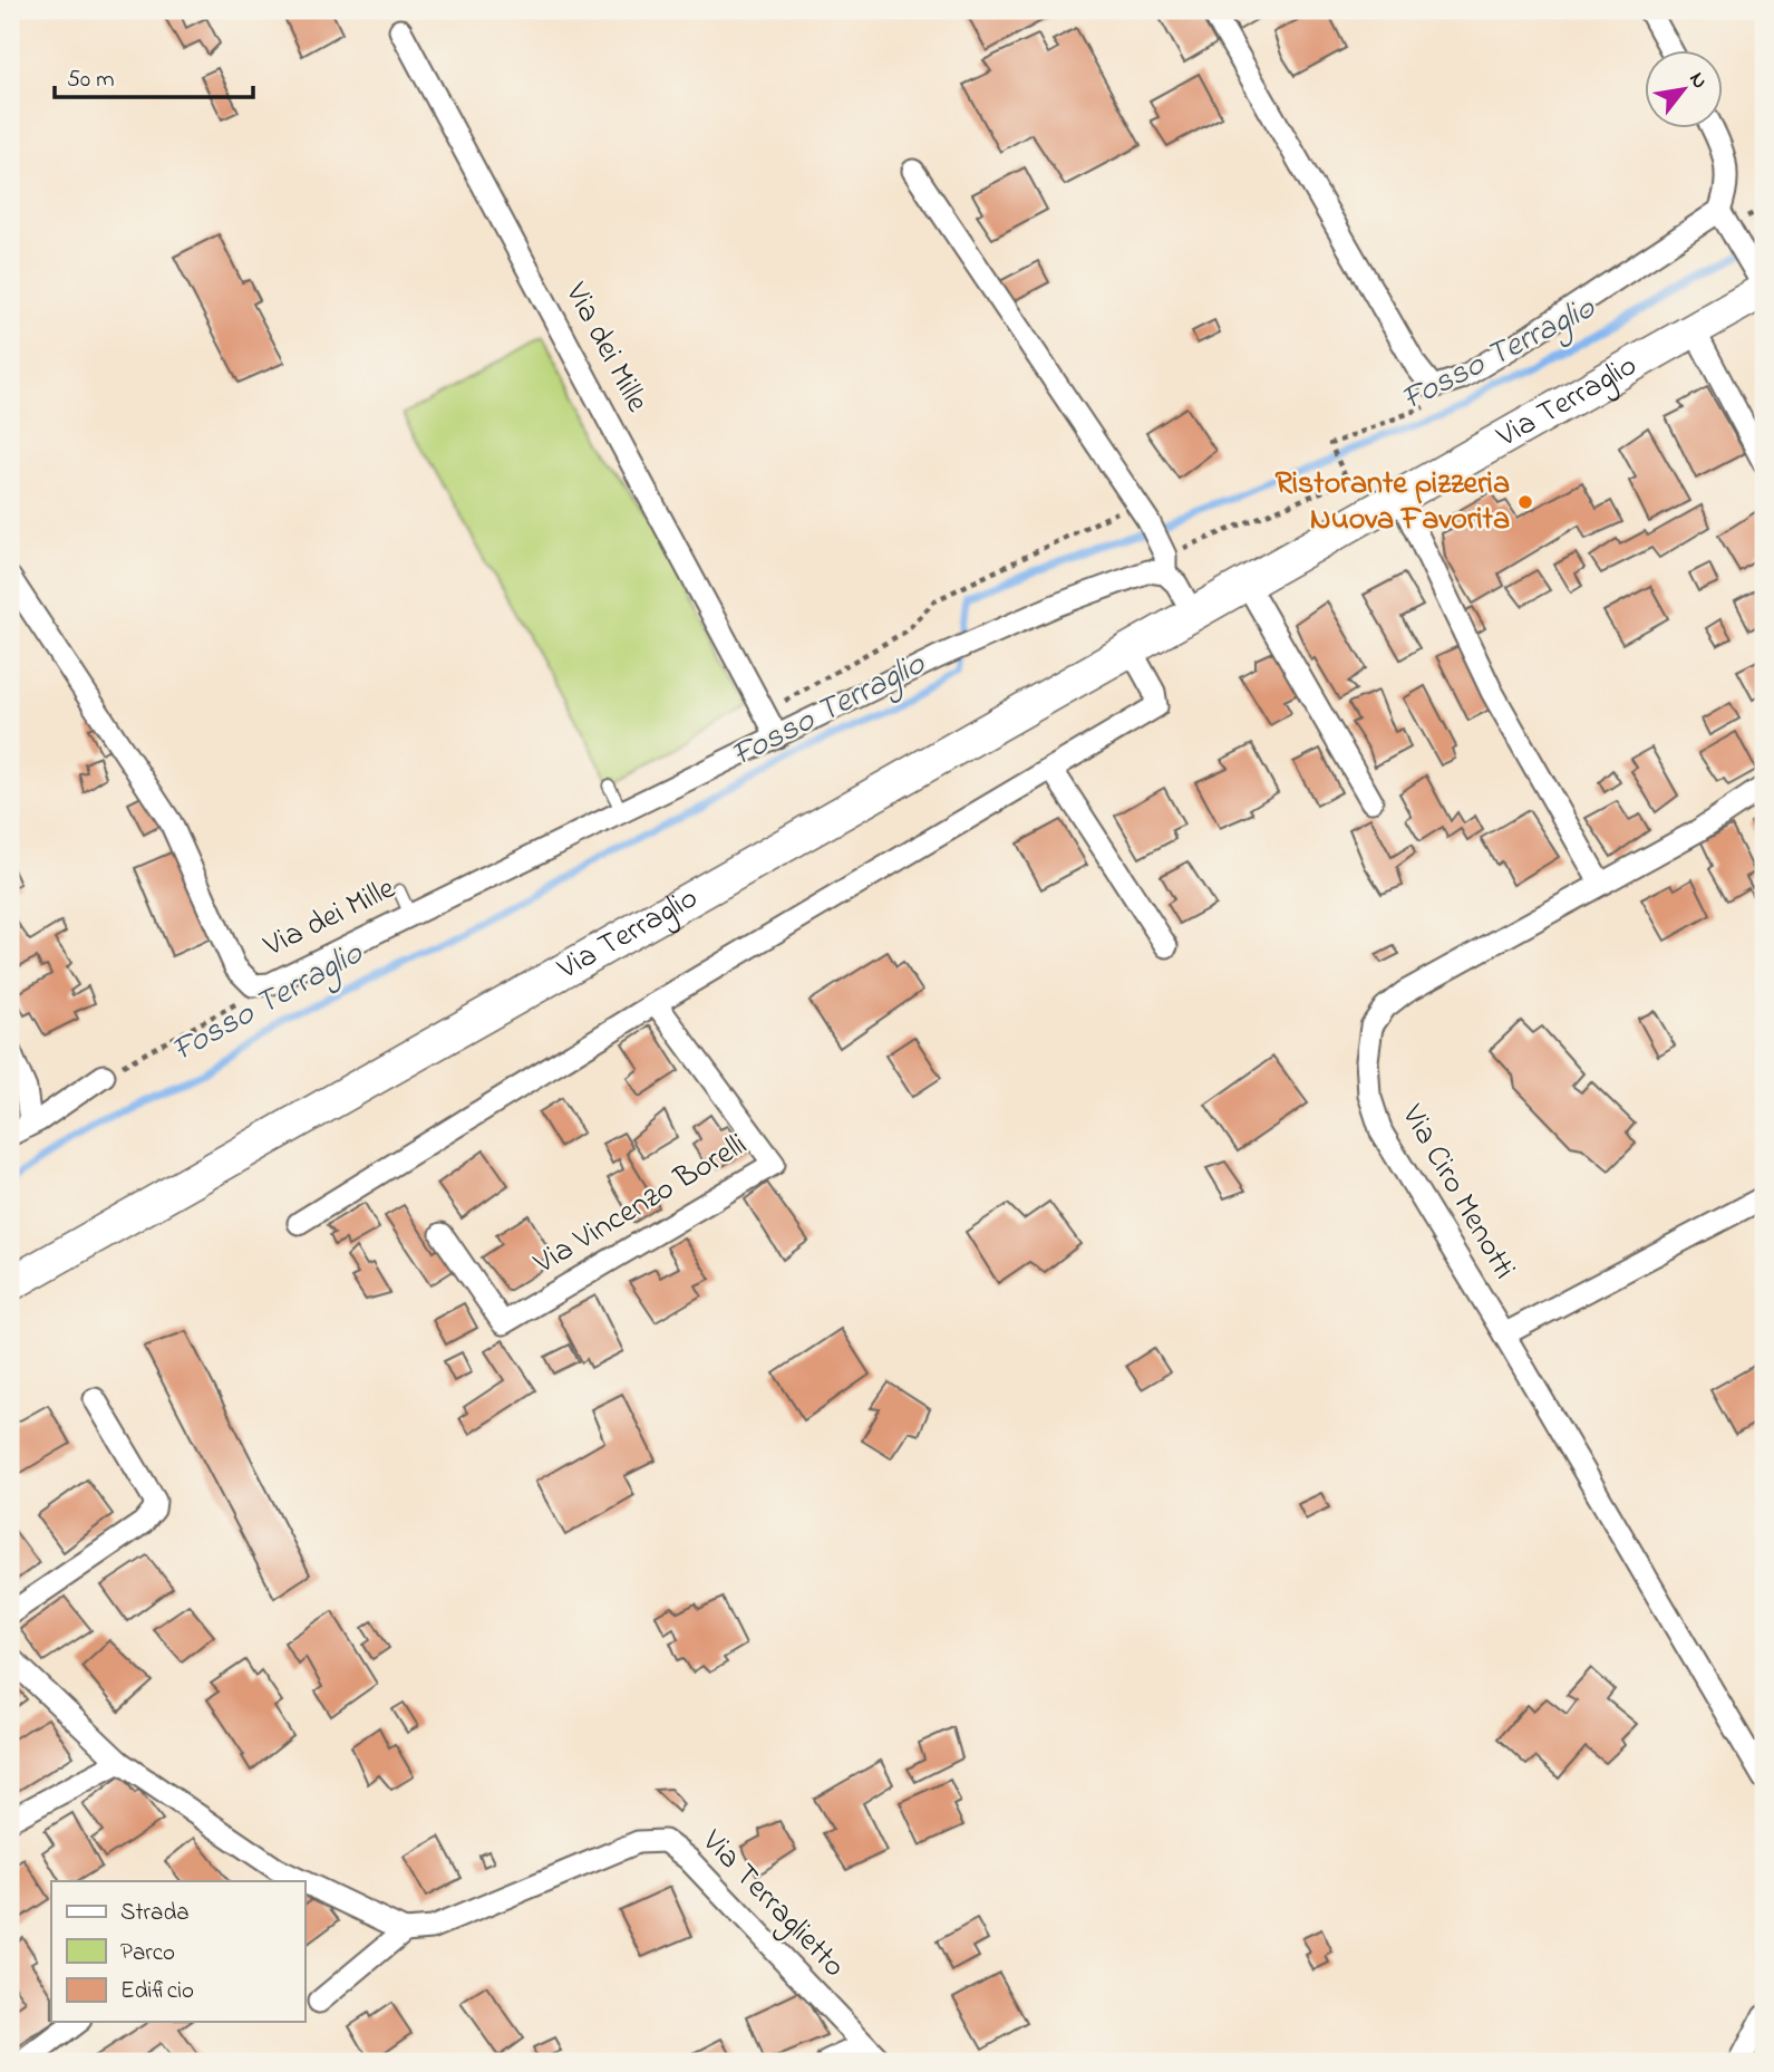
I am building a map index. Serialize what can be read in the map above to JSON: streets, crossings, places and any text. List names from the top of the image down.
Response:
{
  "streets": {
    "main road": ["Via Terraglio"],
    "street": [
      "Via dei Mille",
      "Via Ciro Menotti",
      "Via Vincenzo Borelli",
      "Via Terraglietto"
    ]
  },
  "water": ["Fosso Terraglio"],
  "places": ["Ristorante pizzeria Nuova Favorita"],
  "legend": ["Strada", "Parco", "Edificio"],
  "scale_bar": "50 m",
  "north": "top right"
}
